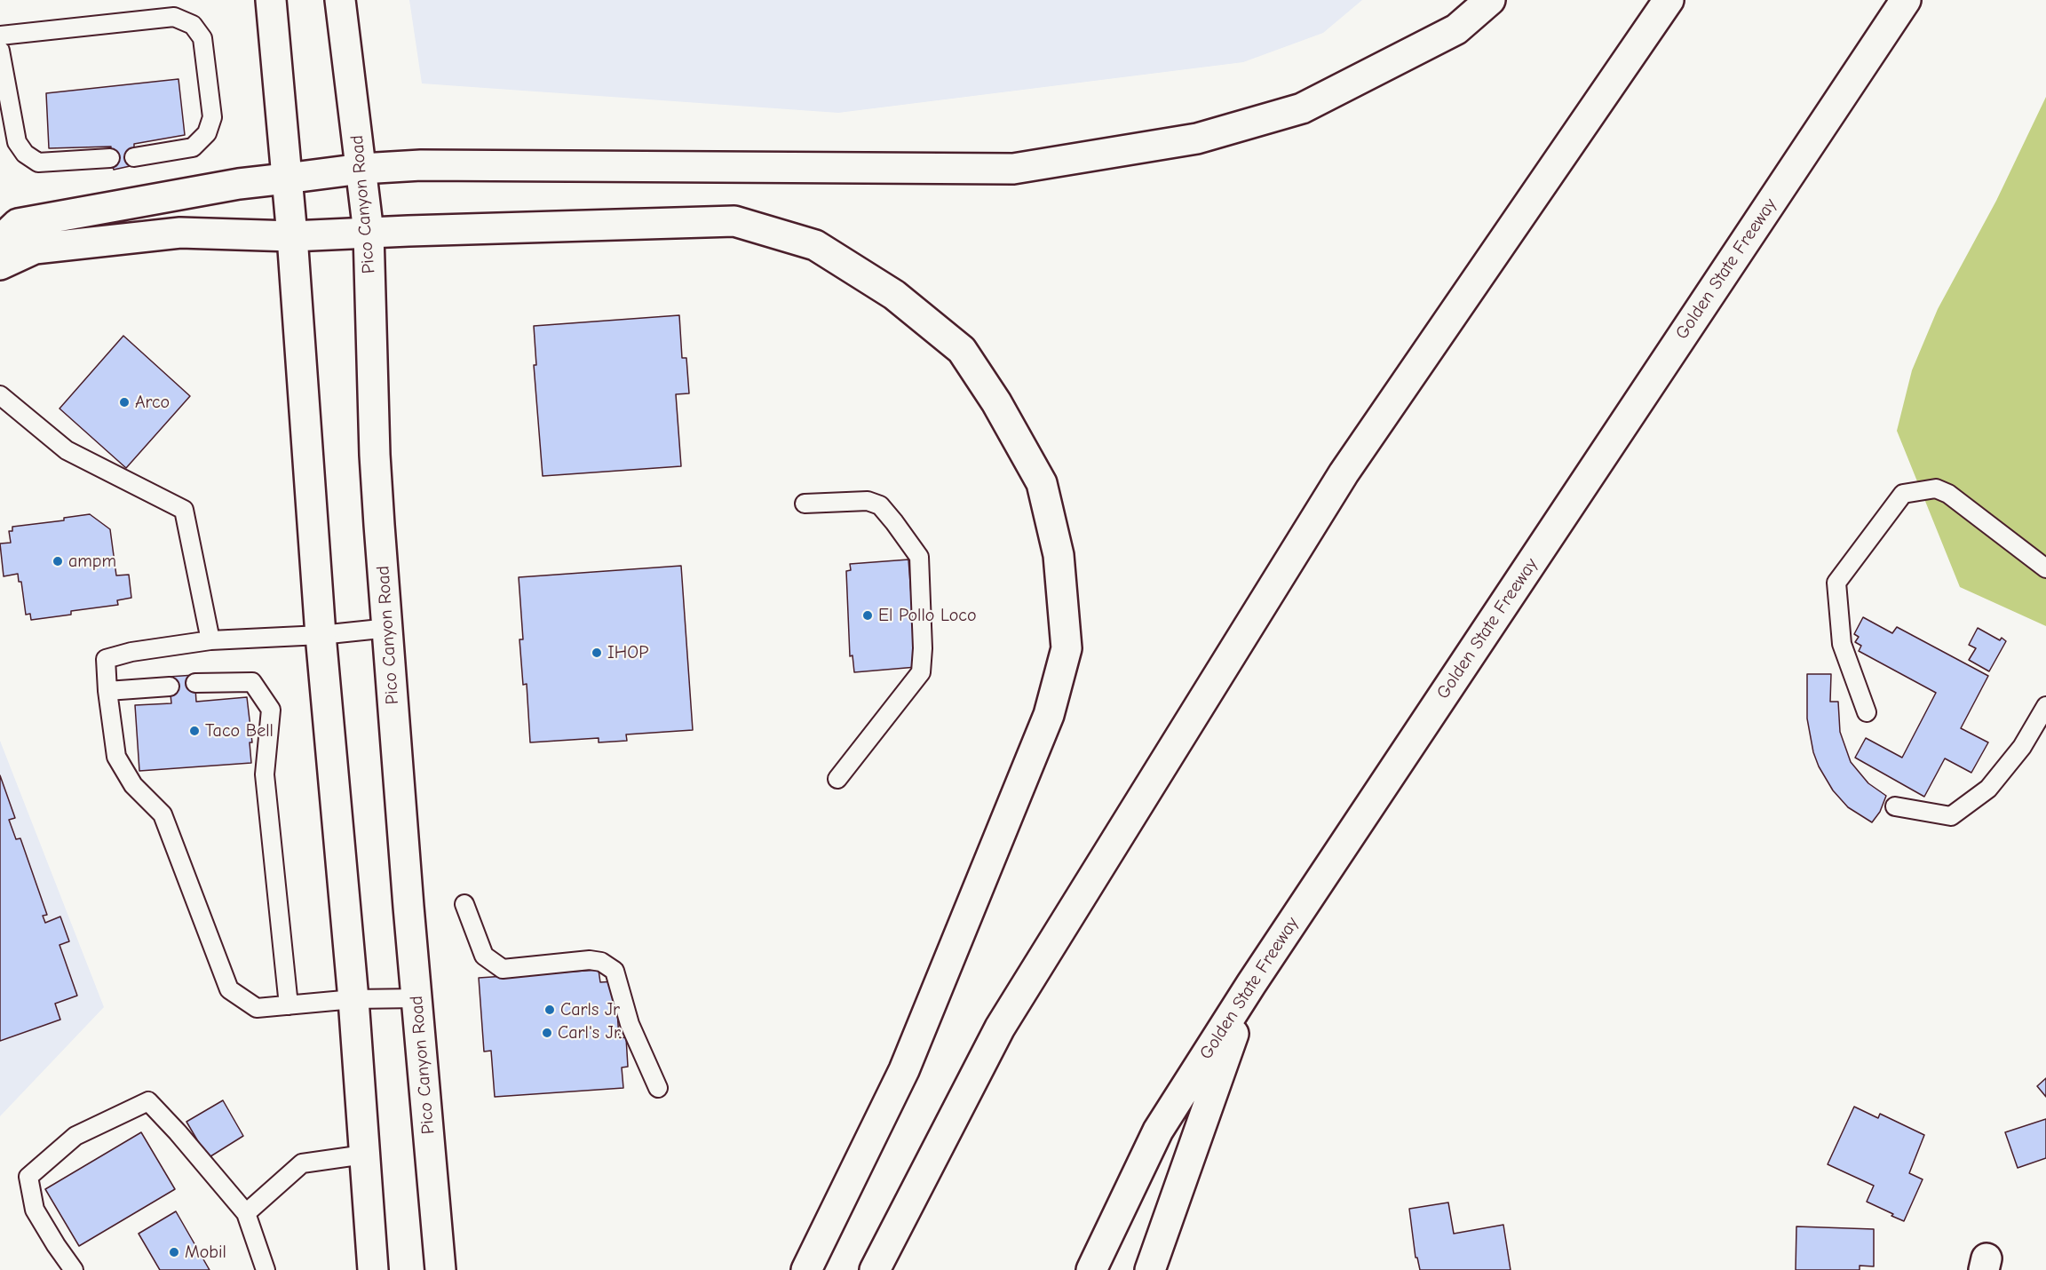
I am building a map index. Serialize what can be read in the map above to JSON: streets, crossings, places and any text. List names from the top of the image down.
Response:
{
  "streets": {
    "main road": ["Pico Canyon Road", "Golden State Freeway"]
  },
  "places": [
    "Arco",
    "ampm",
    "El Pollo Loco",
    "IHOP",
    "Taco Bell",
    "Carls Jr",
    "Carl's Jr.",
    "Mobil"
  ]
}
